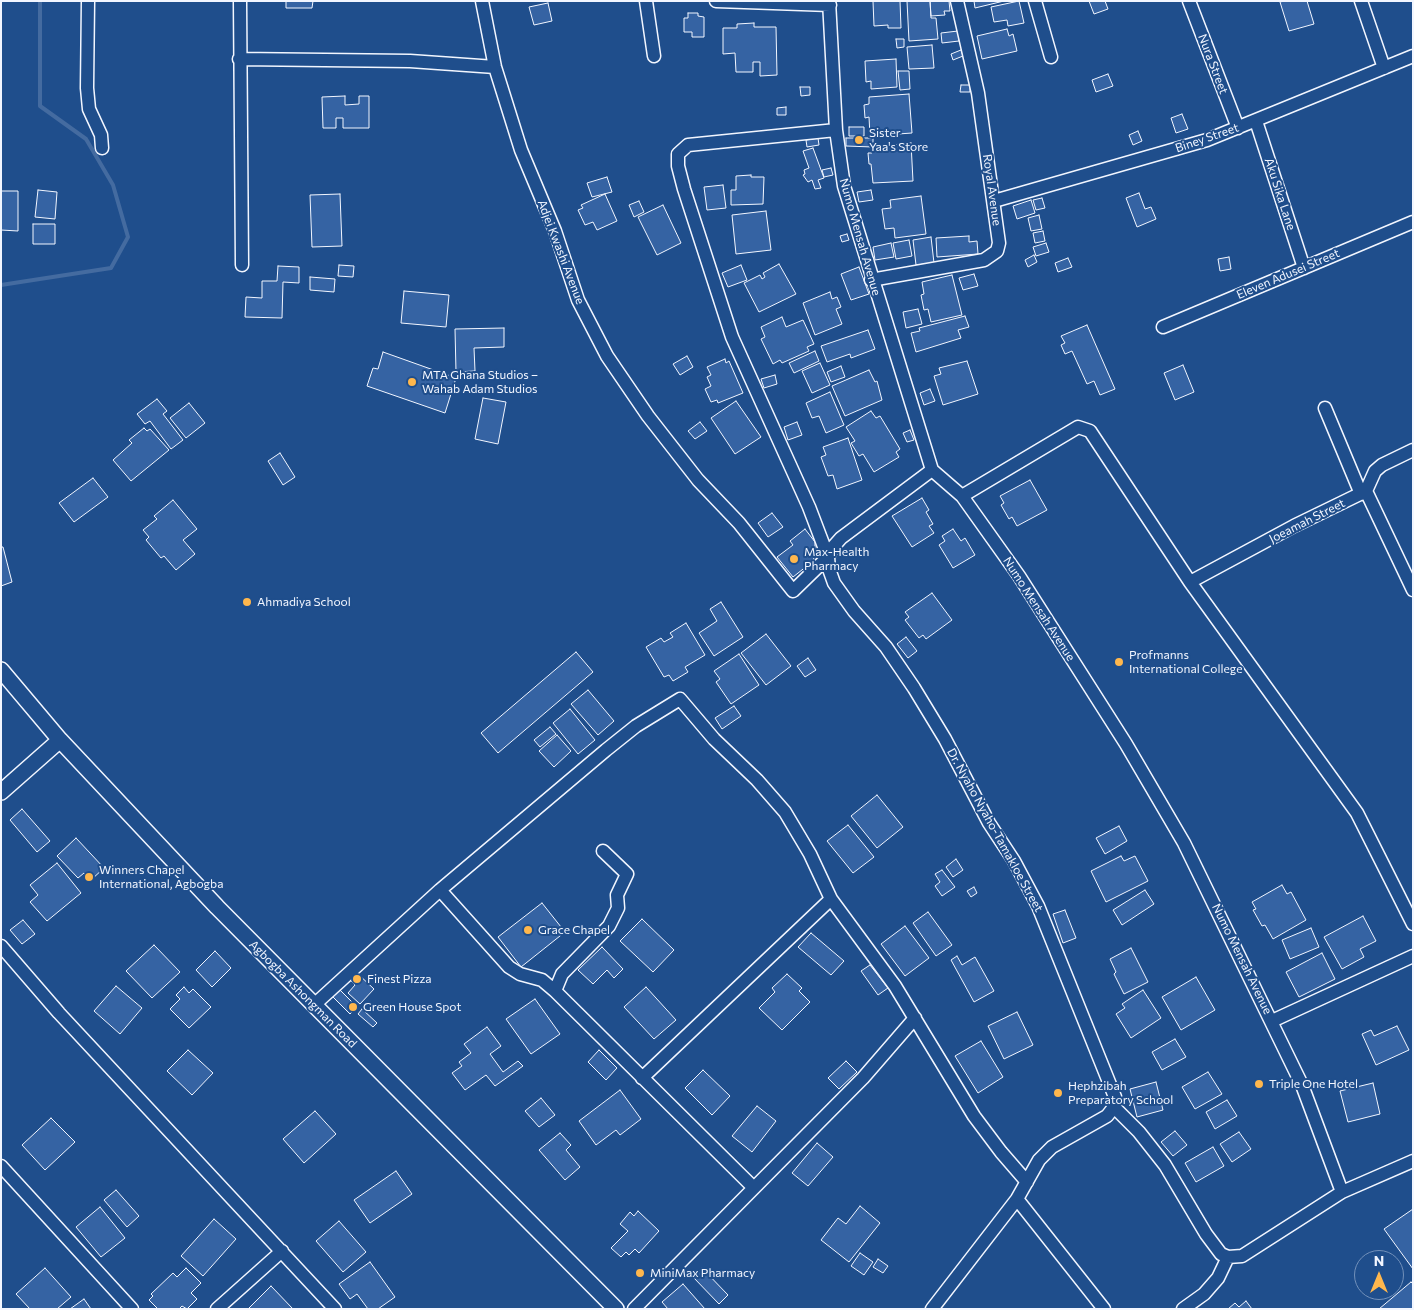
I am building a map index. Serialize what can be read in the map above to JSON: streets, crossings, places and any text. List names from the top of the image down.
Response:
{
  "streets": {
    "street": [
      "Nura Street",
      "Biney Street",
      "Royal Avenue",
      "Aku Sika Lane",
      "Numo Mensah Avenue",
      "Adjei Kwashi Avenue",
      "Eleven Adusei Street",
      "Joeamah Street",
      "Dr. Nyaho Nyaho-Tamakloe Street",
      "Agbogba Ashongman Road"
    ]
  },
  "crossings": [
    ["Nura Street", "Biney Street"],
    ["Biney Street", "Royal Avenue"],
    ["Biney Street", "Aku Sika Lane"],
    ["Royal Avenue", "Numo Mensah Avenue"],
    ["Aku Sika Lane", "Eleven Adusei Street"],
    ["Numo Mensah Avenue", "Dr. Nyaho Nyaho-Tamakloe Street"],
    ["Adjei Kwashi Avenue", "Dr. Nyaho Nyaho-Tamakloe Street"]
  ],
  "places": [
    "Sister Yaa's Store",
    "MTA Ghana Studios – Wahab Adam Studios",
    "Max-Health Pharmacy",
    "Ahmadiya School",
    "Profmanns International College",
    "Winners Chapel International, Agbogba",
    "Grace Chapel",
    "Finest Pizza",
    "Green House Spot",
    "Triple One Hotel",
    "Hephzibah Preparatory School",
    "MiniMax Pharmacy"
  ],
  "north": "top"
}
